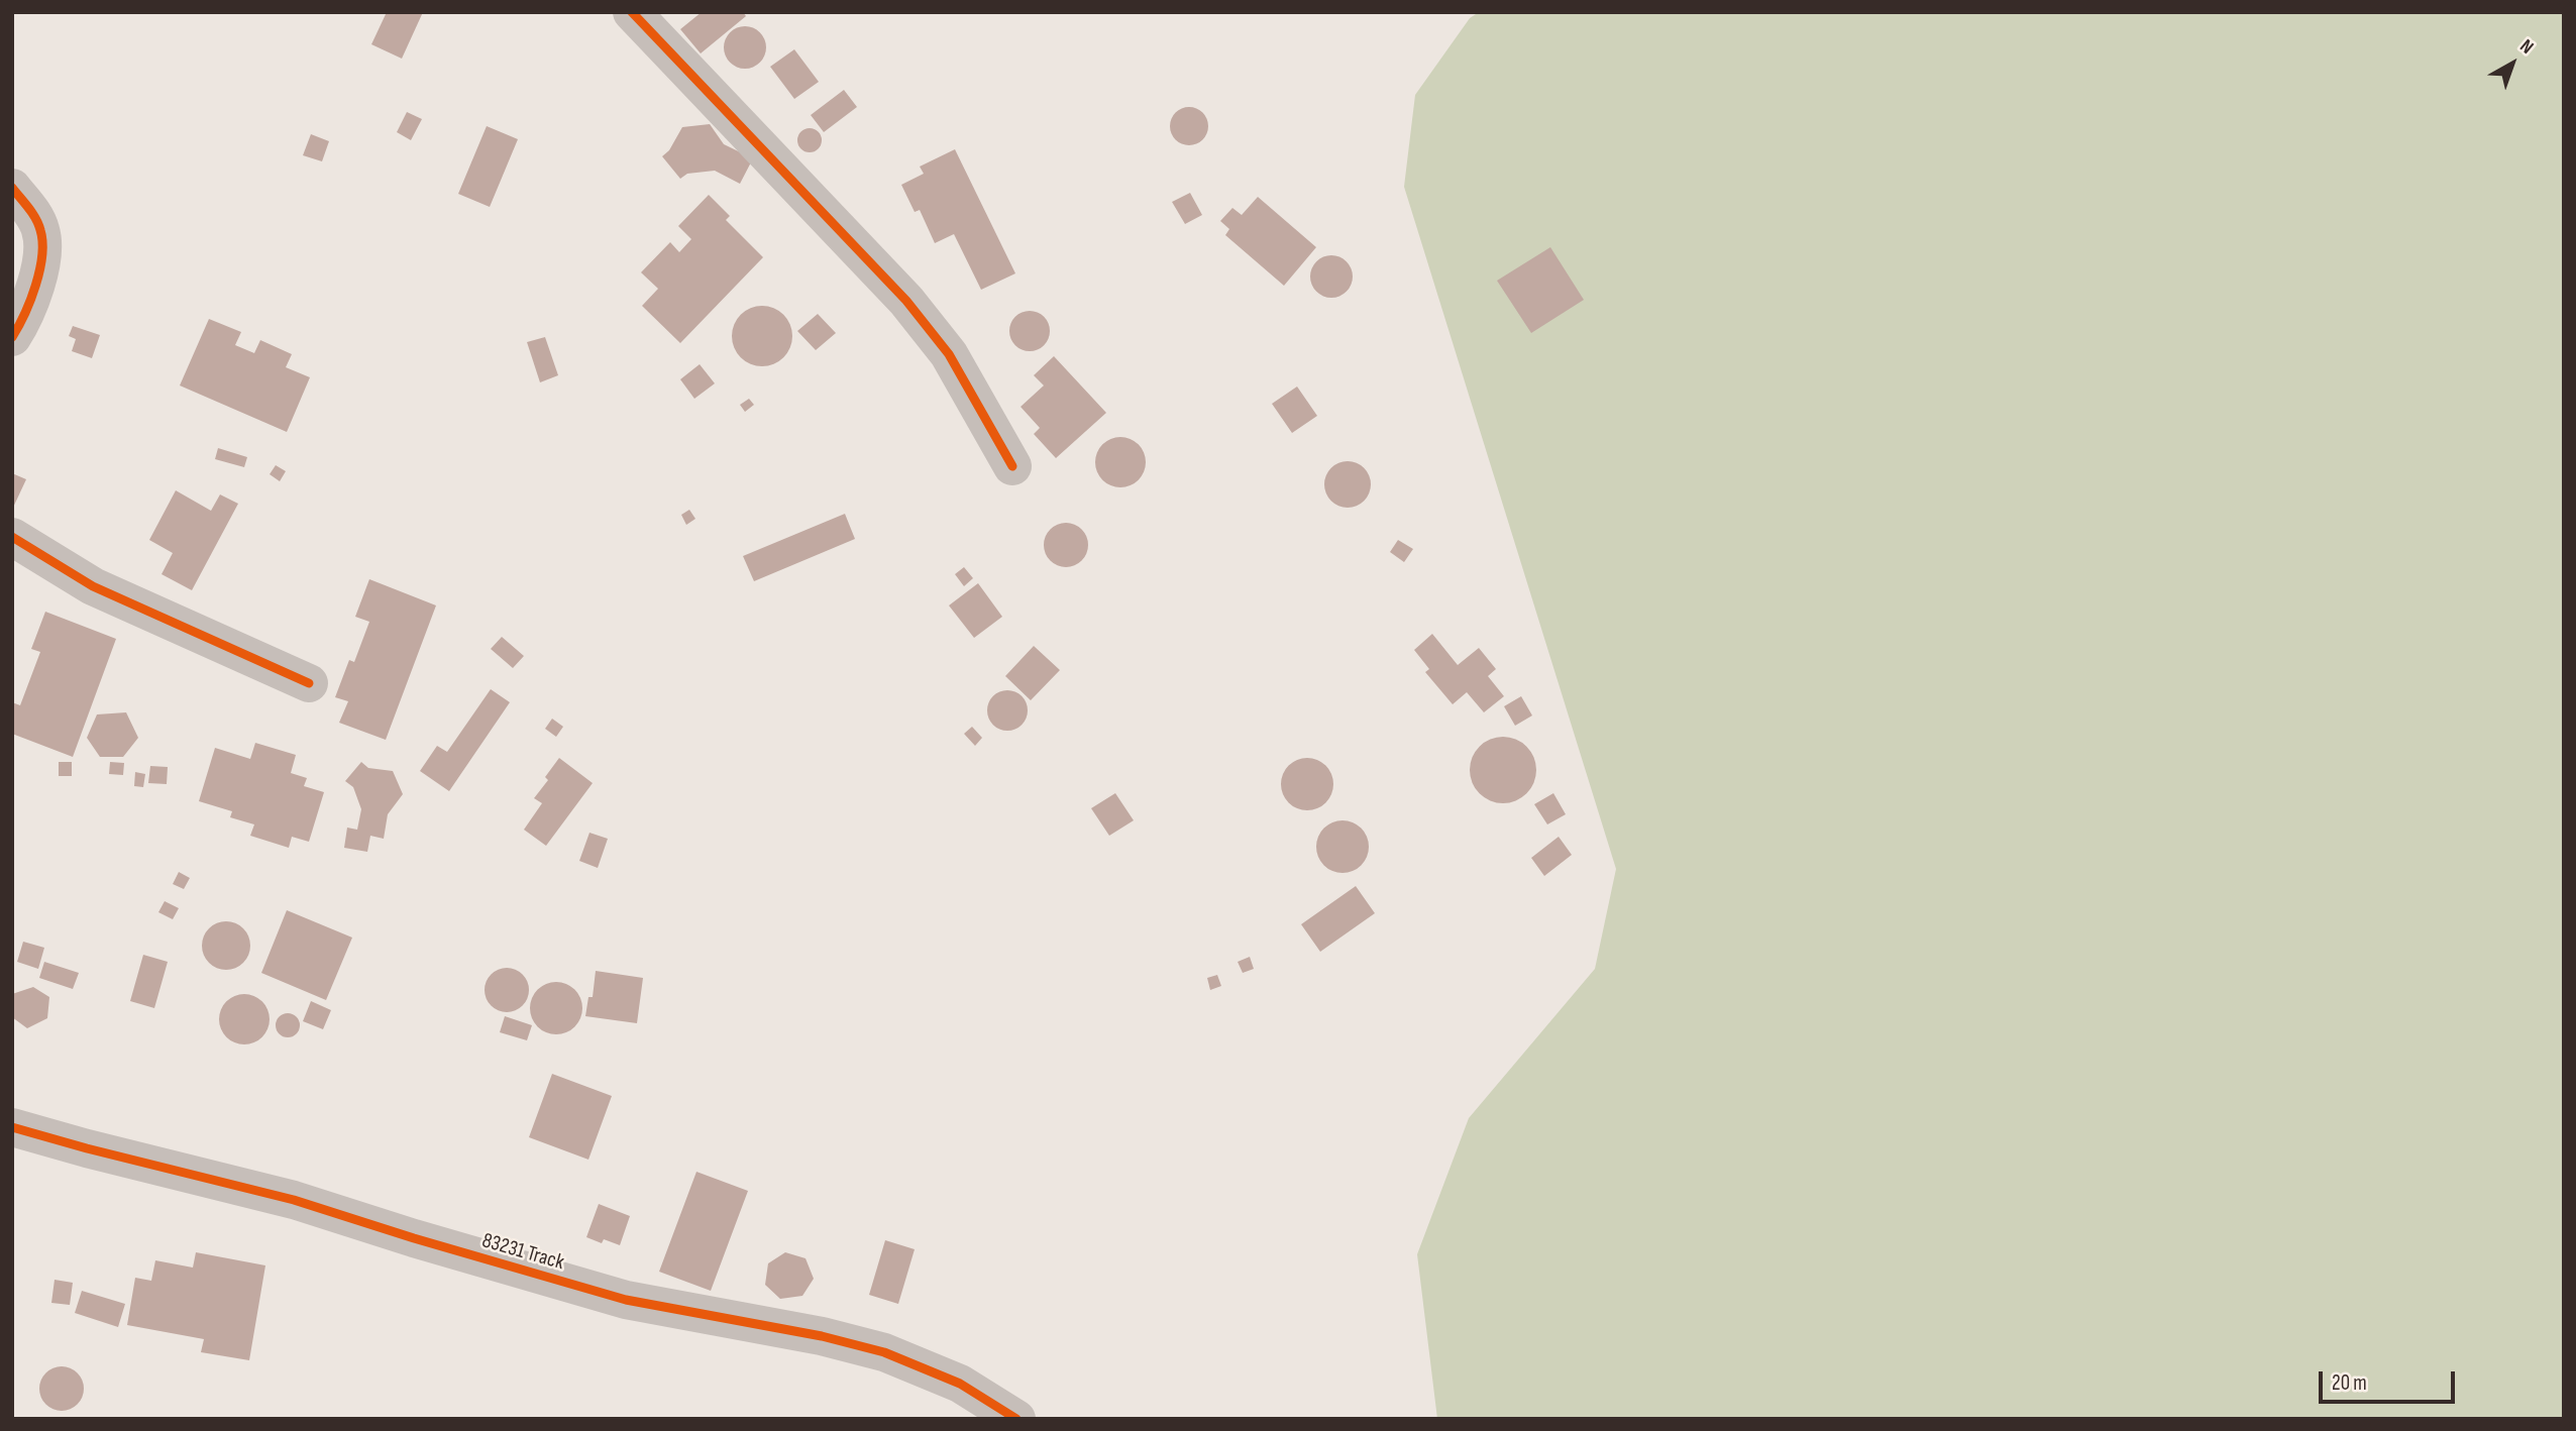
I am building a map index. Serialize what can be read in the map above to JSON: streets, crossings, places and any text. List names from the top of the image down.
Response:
{
  "streets": {
    "street": ["83231 Track"]
  },
  "scale_bar": "20 m",
  "north": "top right"
}
